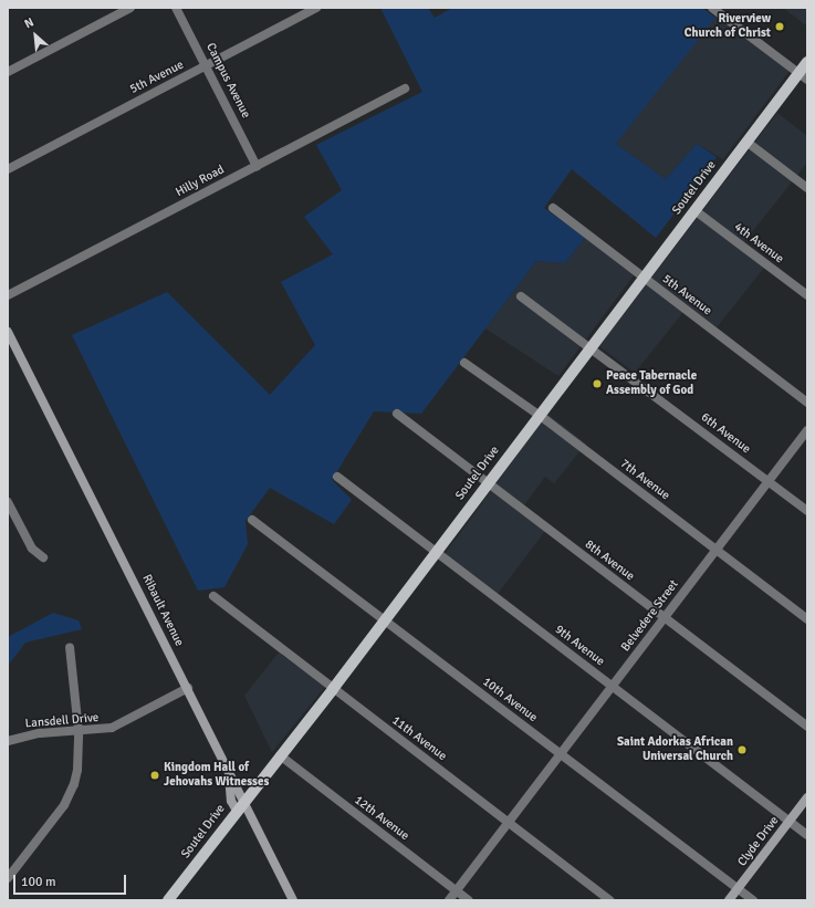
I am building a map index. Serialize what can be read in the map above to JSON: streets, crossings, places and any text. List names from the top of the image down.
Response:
{
  "streets": {
    "main road": ["Soutel Drive"],
    "street": [
      "5th Avenue",
      "Campus Avenue",
      "Hilly Road",
      "4th Avenue",
      "6th Avenue",
      "7th Avenue",
      "8th Avenue",
      "Ribault Avenue",
      "Belvedere Street",
      "9th Avenue",
      "10th Avenue",
      "Lansdell Drive",
      "11th Avenue",
      "12th Avenue",
      "Clyde Drive"
    ]
  },
  "crossings": [
    ["5th Avenue", "Campus Avenue"],
    ["5th Avenue", "Soutel Drive"],
    ["Campus Avenue", "Hilly Road"],
    ["Soutel Drive", "4th Avenue"],
    ["Soutel Drive", "6th Avenue"],
    ["Soutel Drive", "7th Avenue"],
    ["Soutel Drive", "8th Avenue"],
    ["Soutel Drive", "Ribault Avenue"],
    ["Soutel Drive", "9th Avenue"],
    ["Soutel Drive", "10th Avenue"],
    ["Soutel Drive", "11th Avenue"],
    ["Soutel Drive", "12th Avenue"],
    ["6th Avenue", "Belvedere Street"],
    ["7th Avenue", "Belvedere Street"],
    ["8th Avenue", "Belvedere Street"],
    ["Ribault Avenue", "Lansdell Drive"],
    ["Belvedere Street", "9th Avenue"],
    ["Belvedere Street", "10th Avenue"],
    ["Belvedere Street", "11th Avenue"],
    ["Belvedere Street", "12th Avenue"],
    ["9th Avenue", "Clyde Drive"],
    ["10th Avenue", "Clyde Drive"]
  ],
  "places": [
    "Riverview Church of Christ",
    "Peace Tabernacle Assembly of God",
    "Saint Adorkas African Universal Church",
    "Kingdom Hall of Jehovahs Witnesses"
  ],
  "scale_bar": "100 m",
  "north": "top left"
}
